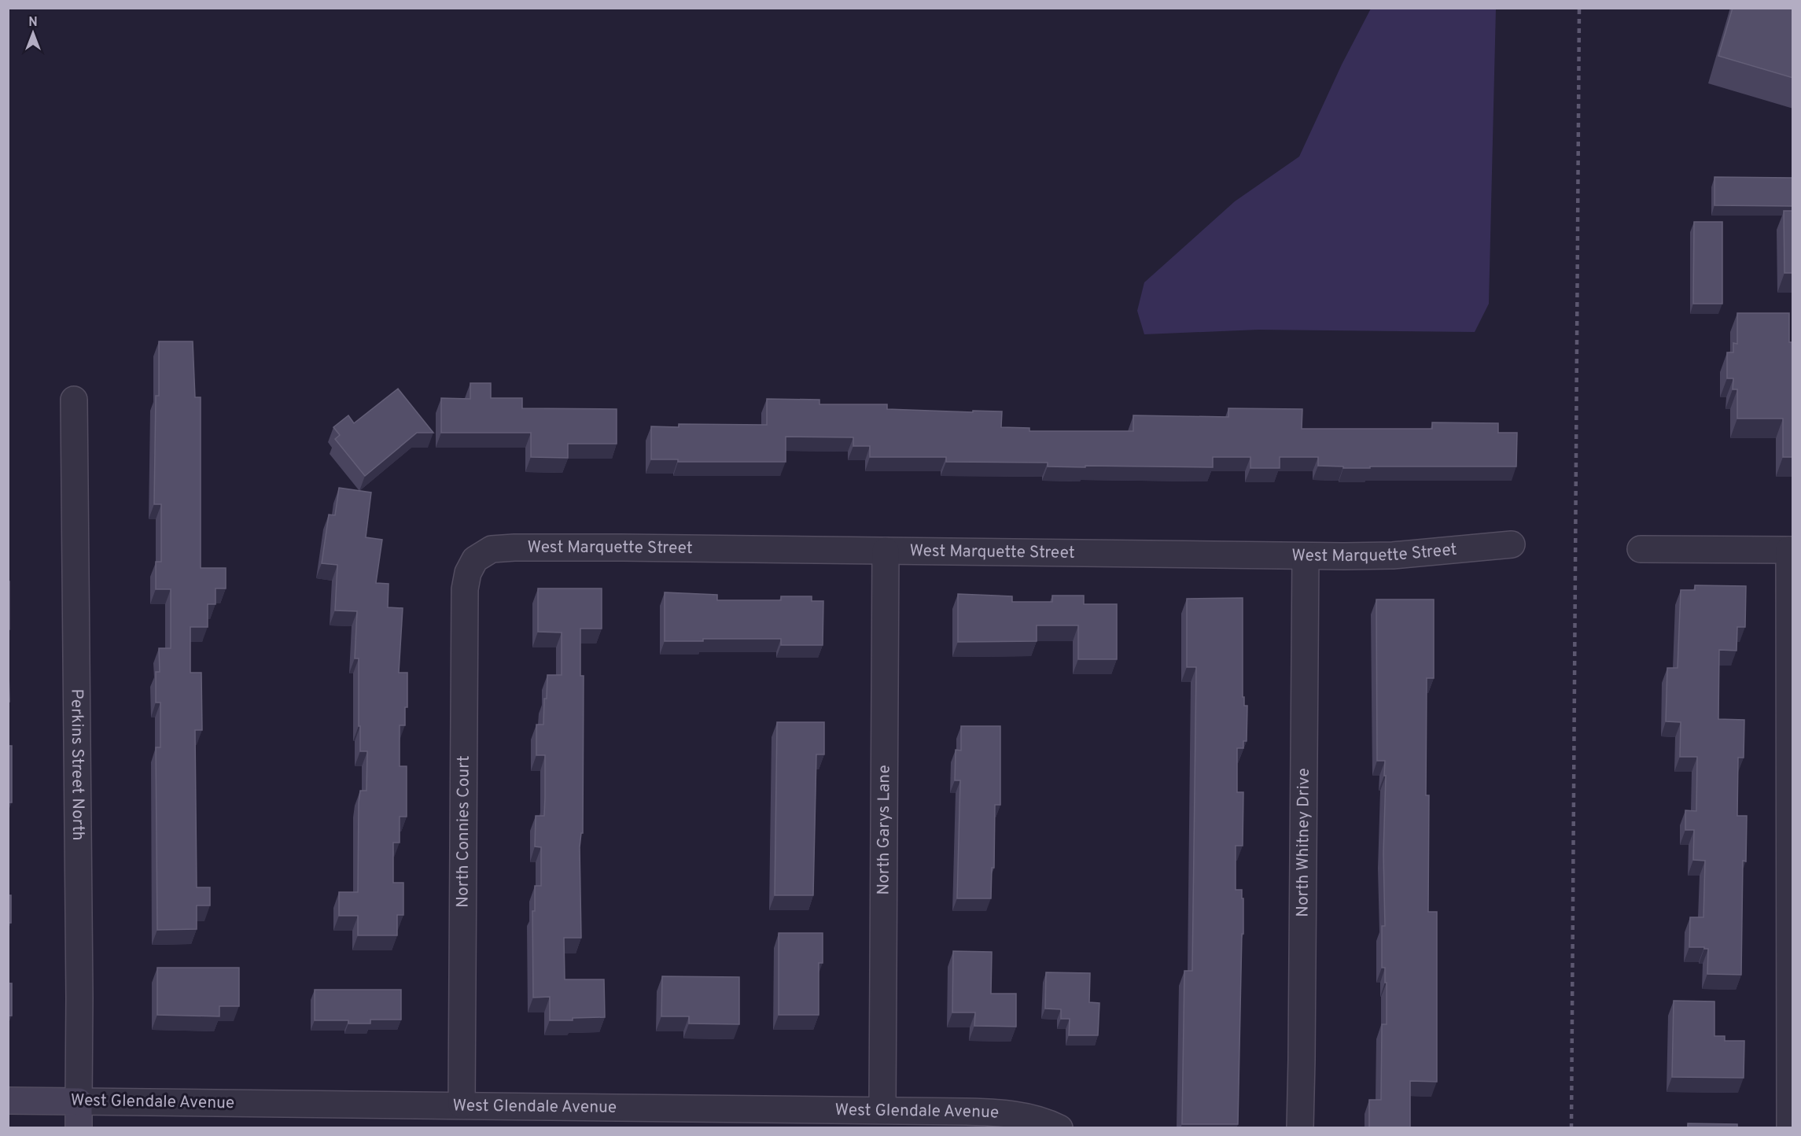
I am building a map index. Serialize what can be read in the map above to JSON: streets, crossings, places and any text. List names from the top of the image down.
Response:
{
  "streets": {
    "street": [
      "West Marquette Street",
      "Perkins Street North",
      "North Garys Lane",
      "North Connies Court",
      "North Whitney Drive",
      "West Glendale Avenue"
    ]
  },
  "crossings": [
    ["West Marquette Street", "North Garys Lane"],
    ["West Marquette Street", "North Connies Court"],
    ["West Marquette Street", "North Whitney Drive"],
    ["Perkins Street North", "West Glendale Avenue"],
    ["North Garys Lane", "West Glendale Avenue"],
    ["North Connies Court", "West Glendale Avenue"]
  ],
  "north": "top"
}
